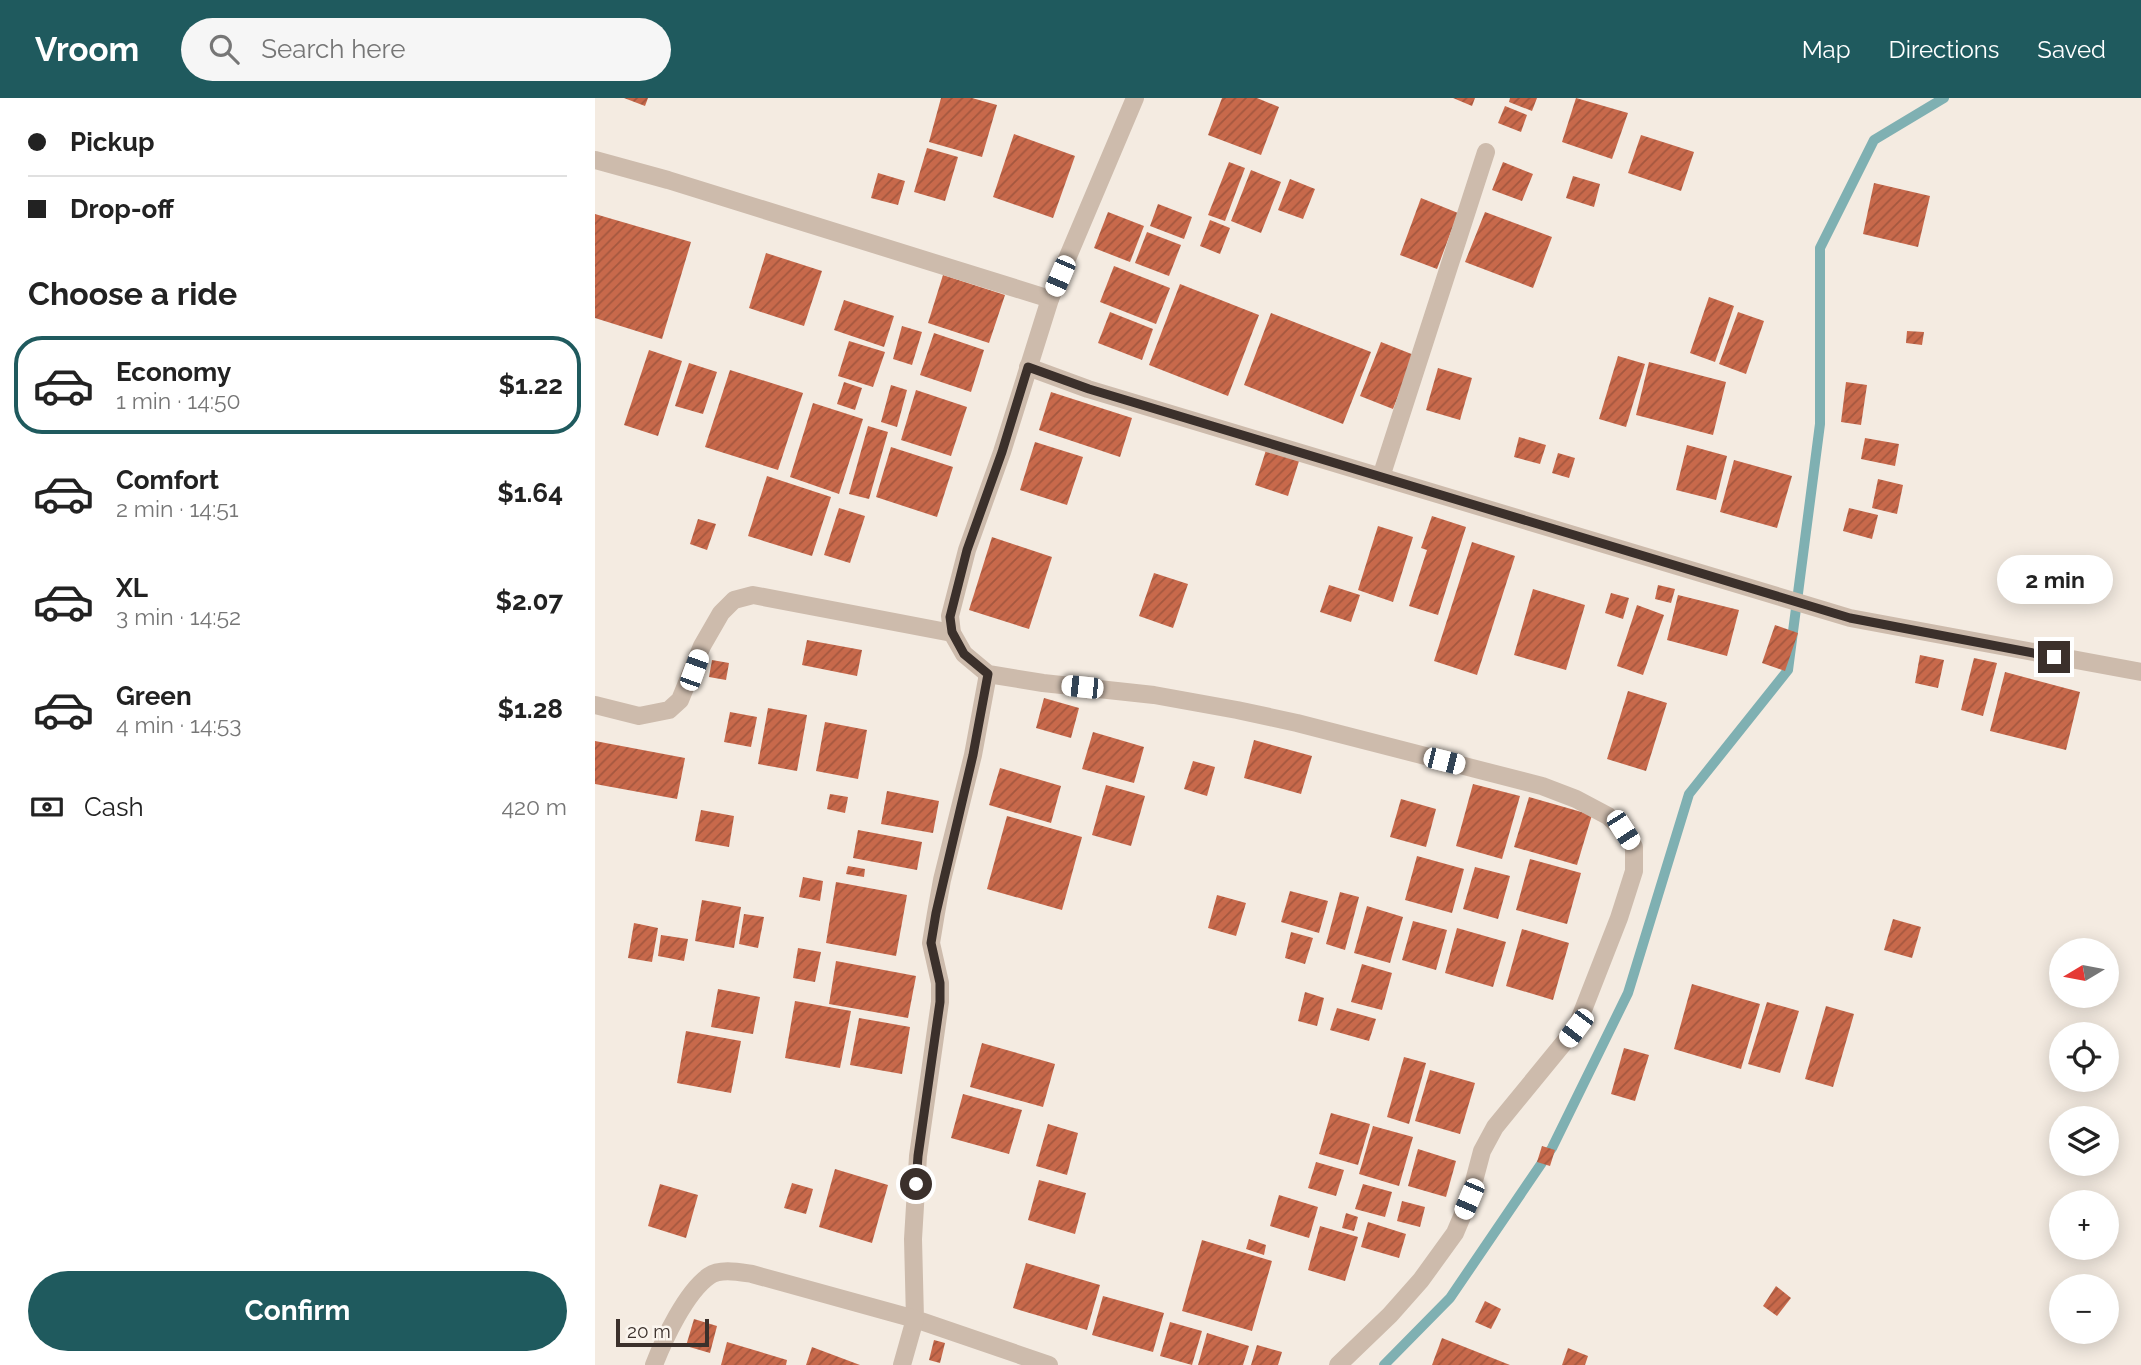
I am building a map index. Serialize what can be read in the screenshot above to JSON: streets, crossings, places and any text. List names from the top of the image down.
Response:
{
  "scale_bar": "20 m",
  "north": "left",
  "page": {
    "header": "Vroom",
    "search": "Search here",
    "nav": ["Map", "Directions", "Saved"],
    "banner": ["Pickup", "Drop-off"],
    "heading": "Choose a ride",
    "list": [
      {
        "name": "Economy",
        "note": "1 min · 14:50",
        "value": "$1.22"
      },
      {
        "name": "Comfort",
        "note": "2 min · 14:51",
        "value": "$1.64"
      },
      {
        "name": "XL",
        "note": "3 min · 14:52",
        "value": "$2.07"
      },
      {
        "name": "Green",
        "note": "4 min · 14:53",
        "value": "$1.28"
      }
    ],
    "bubble": "2 min",
    "pay": ["Cash", "420 m"],
    "map_buttons": ["+", "−"],
    "buttons": "Confirm",
    "scale": "20 m"
  }
}
